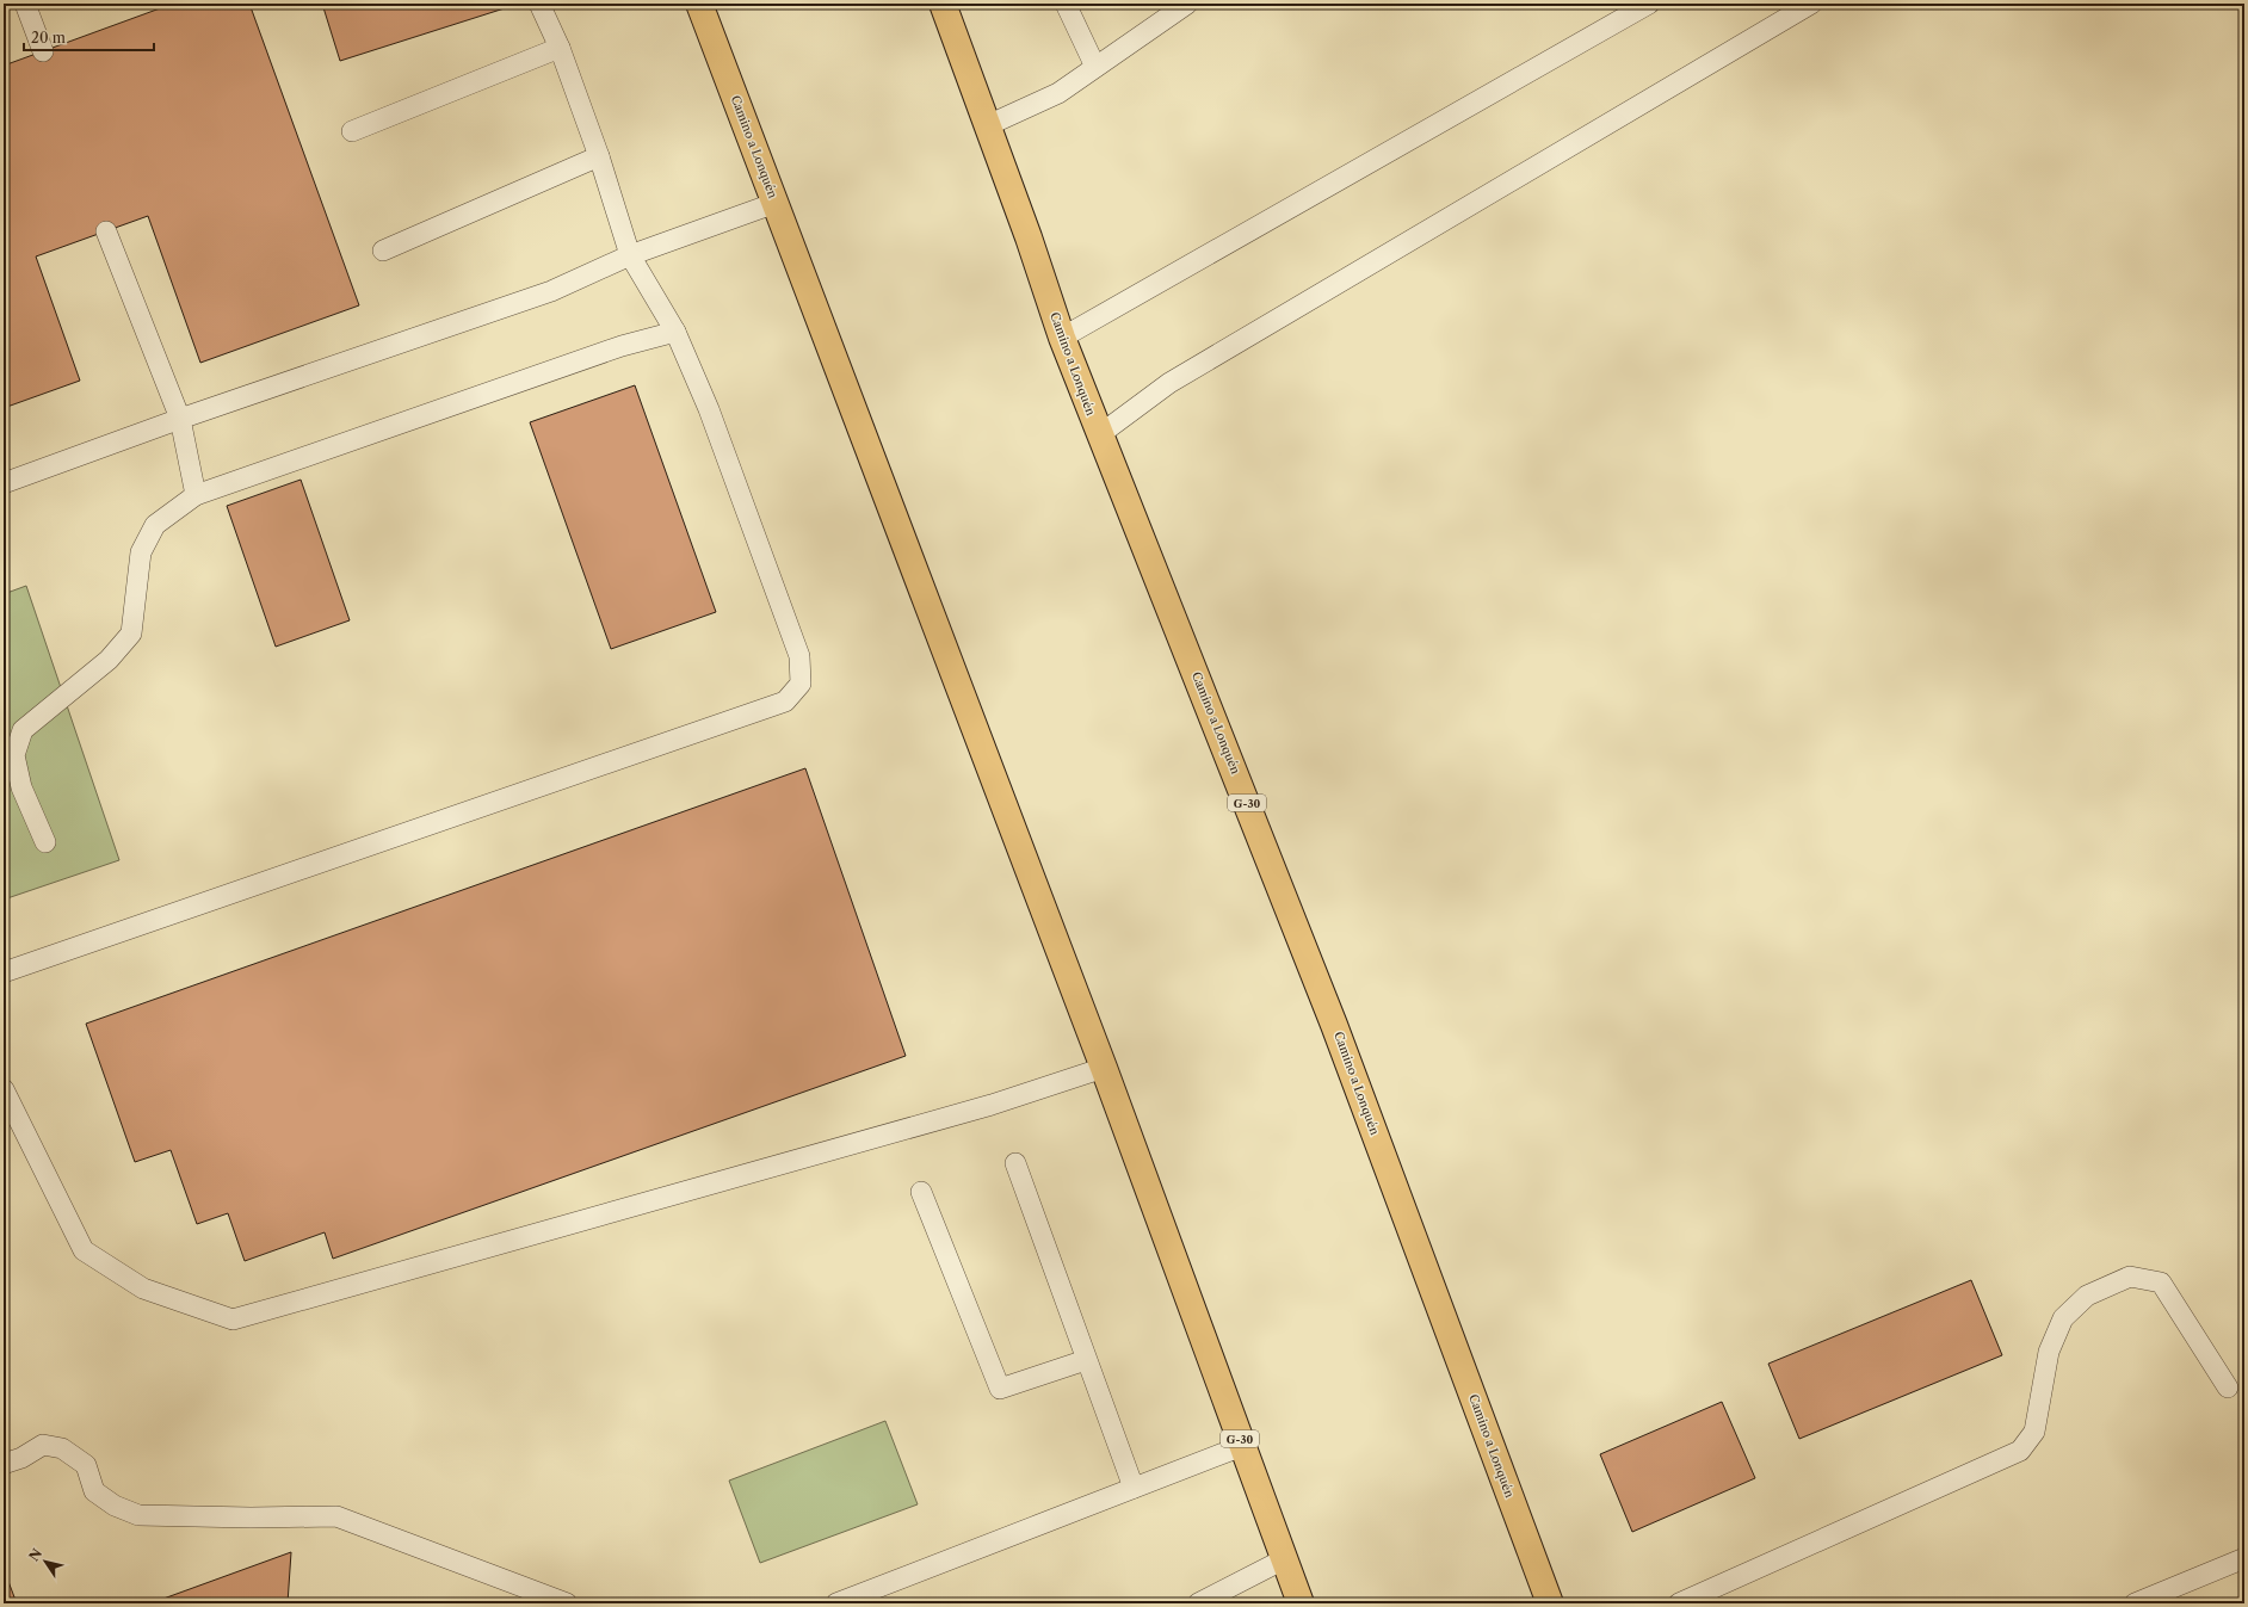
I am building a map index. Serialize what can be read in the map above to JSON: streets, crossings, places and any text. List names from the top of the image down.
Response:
{
  "streets": {
    "main road": ["Camino a Lonquén", "G-30"]
  },
  "scale_bar": "20 m",
  "north": "top left"
}
